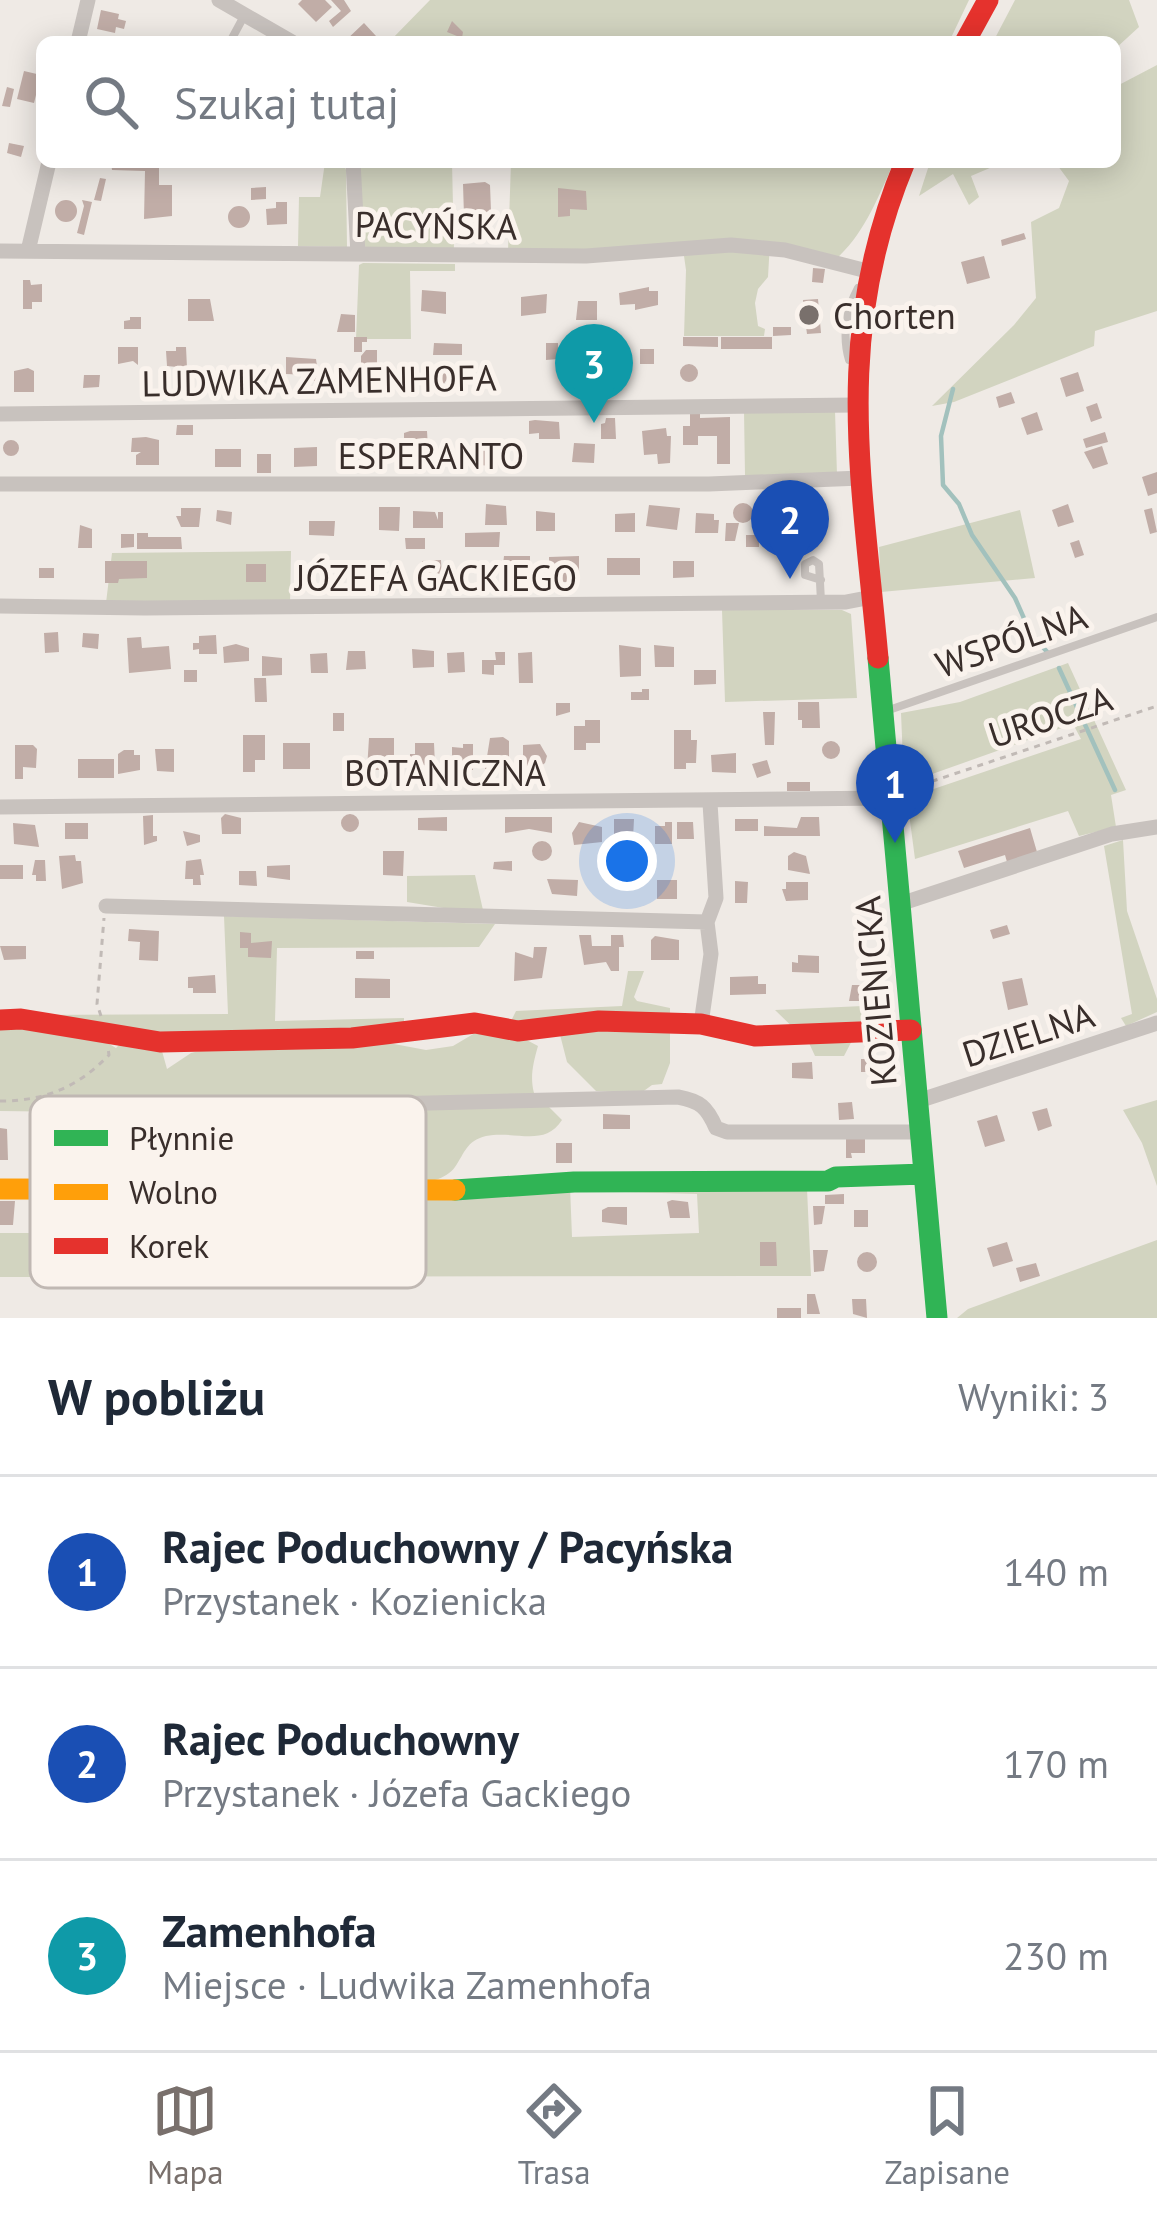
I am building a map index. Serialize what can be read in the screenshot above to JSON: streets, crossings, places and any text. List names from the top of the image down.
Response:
{
  "streets": {
    "street": [
      "PACYŃSKA",
      "LUDWIKA ZAMENHOFA",
      "ESPERANTO",
      "JÓZEFA GACKIEGO",
      "BOTANICZNA",
      "KOZIENICKA",
      "DZIELNA"
    ],
    "lane": ["WSPÓLNA"],
    "path": ["UROCZA"]
  },
  "crossings": [
    ["PACYŃSKA", "KOZIENICKA"],
    ["LUDWIKA ZAMENHOFA", "KOZIENICKA"],
    ["ESPERANTO", "KOZIENICKA"],
    ["JÓZEFA GACKIEGO", "KOZIENICKA"],
    ["WSPÓLNA", "KOZIENICKA"],
    ["UROCZA", "BOTANICZNA"],
    ["UROCZA", "KOZIENICKA"],
    ["BOTANICZNA", "KOZIENICKA"],
    ["KOZIENICKA", "DZIELNA"]
  ],
  "places": ["Chorten"],
  "legend": ["Płynnie", "Wolno", "Korek"],
  "page": {
    "search": "Szukaj tutaj",
    "pins": ["3", "2", "1"],
    "heading": ["W pobliżu", "Wyniki: 3"],
    "list": [
      {
        "mark": "1",
        "name": "Rajec Poduchowny / Pacyńska",
        "note": "Przystanek · Kozienicka",
        "value": "140 m"
      },
      {
        "mark": "2",
        "name": "Rajec Poduchowny",
        "note": "Przystanek · Józefa Gackiego",
        "value": "170 m"
      },
      {
        "mark": "3",
        "name": "Zamenhofa",
        "note": "Miejsce · Ludwika Zamenhofa",
        "value": "230 m"
      }
    ],
    "nav": ["Mapa", "Trasa", "Zapisane"]
  }
}
